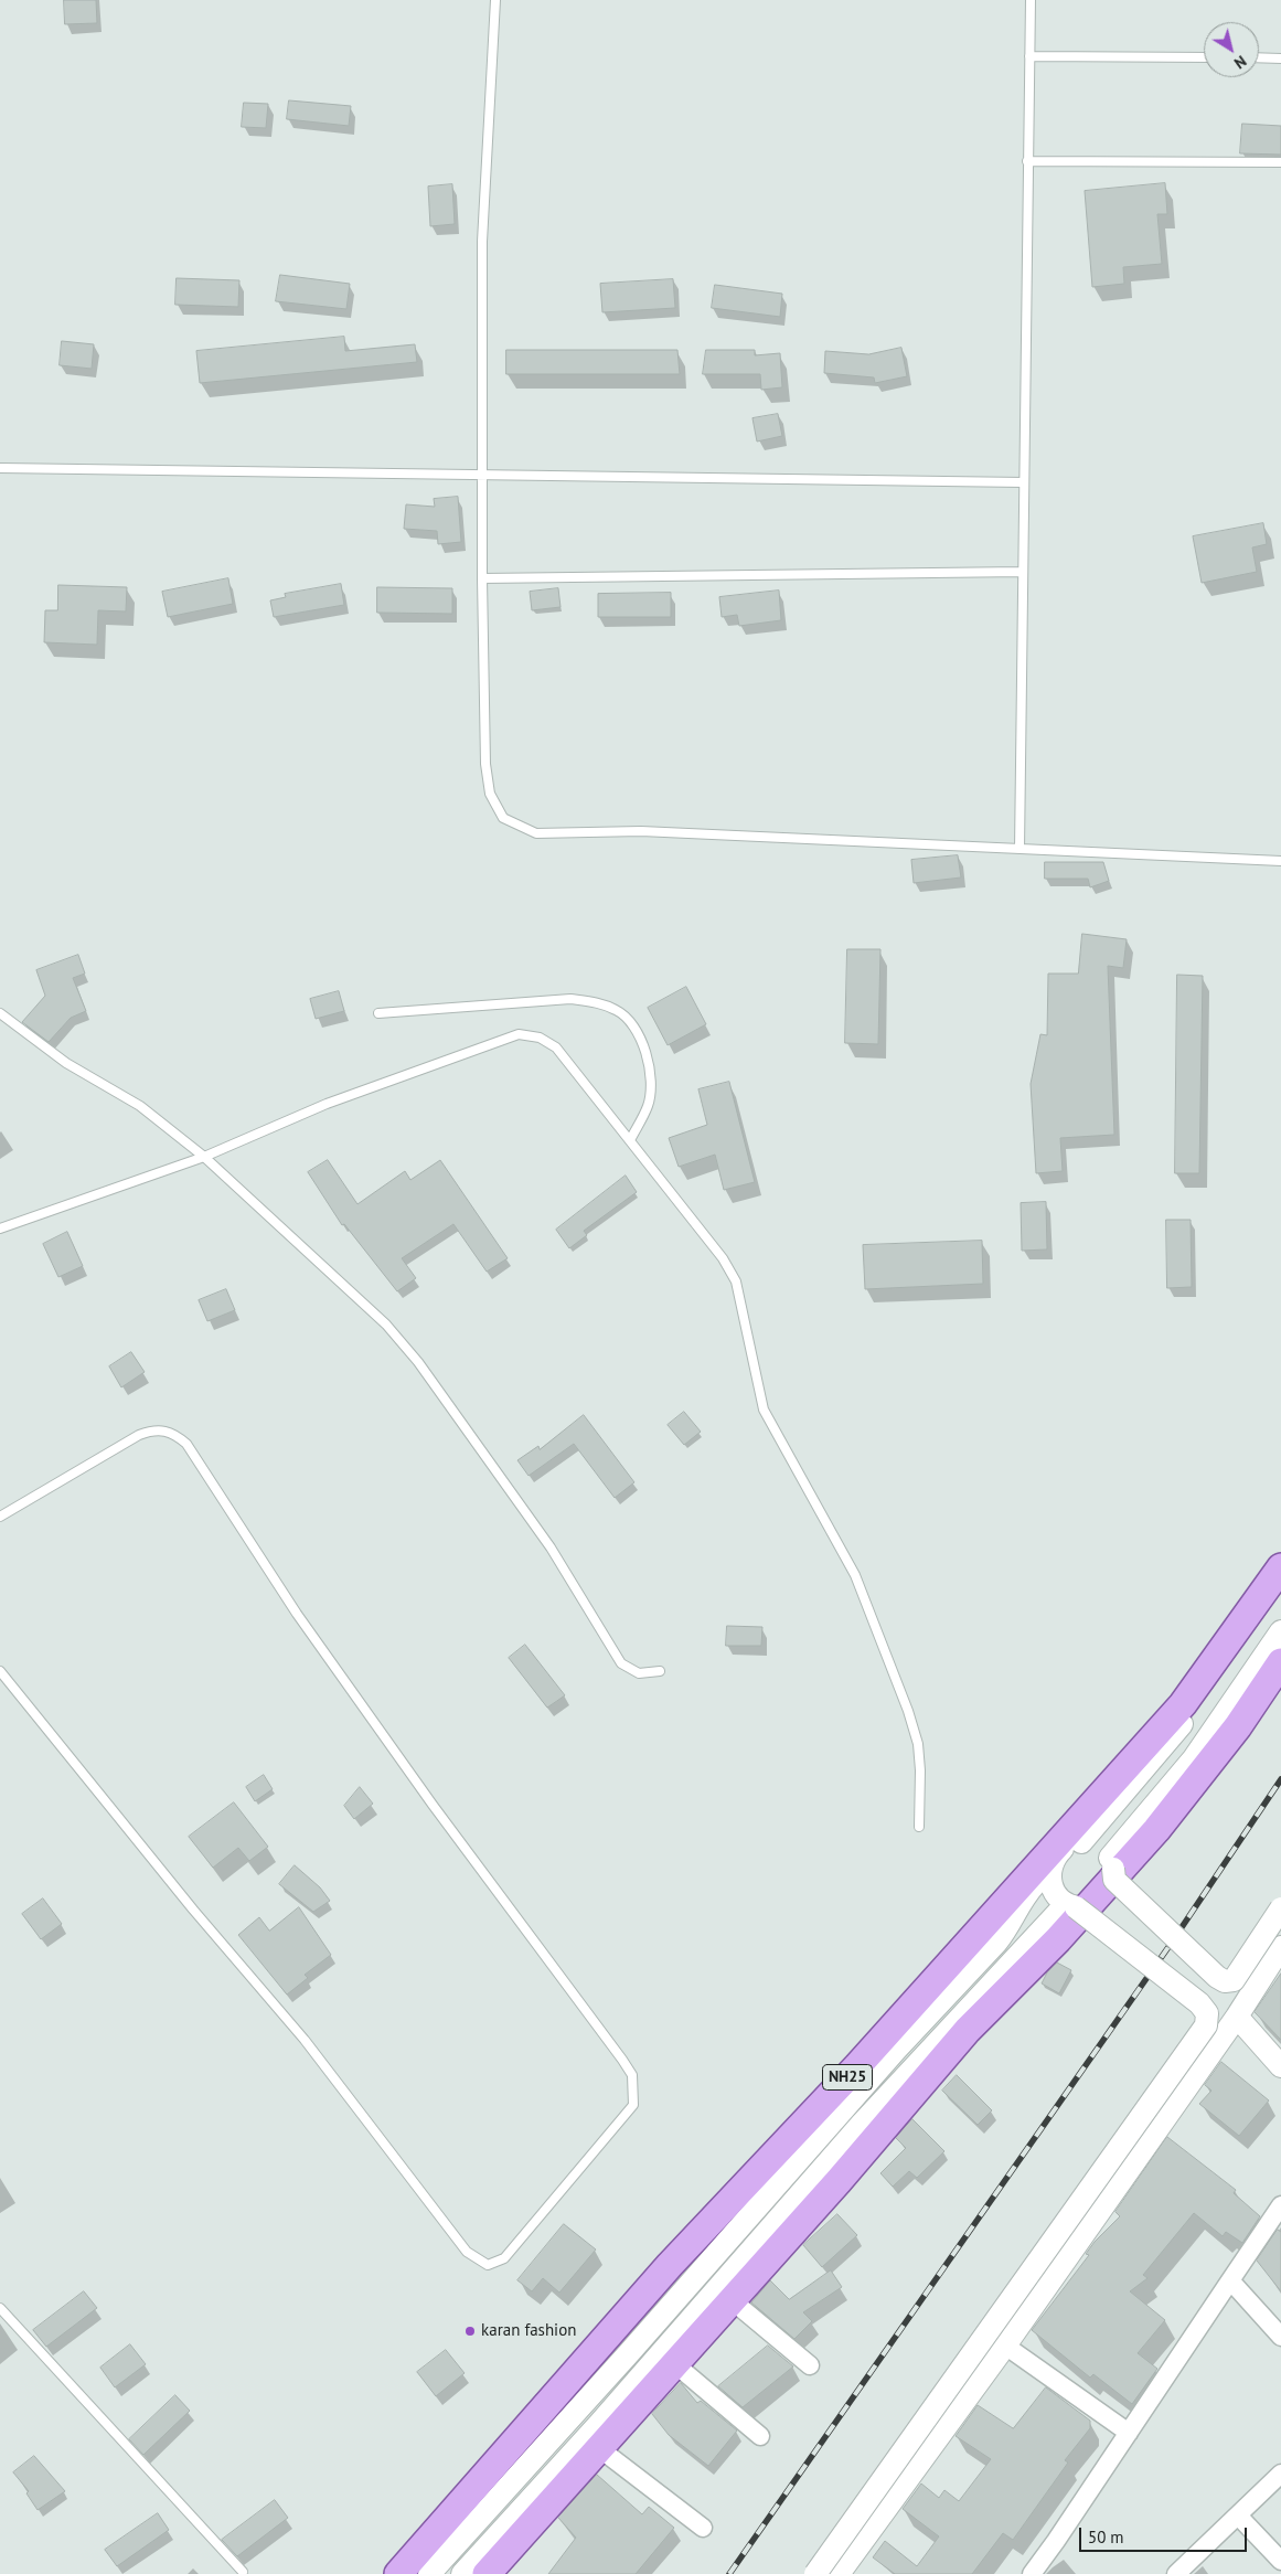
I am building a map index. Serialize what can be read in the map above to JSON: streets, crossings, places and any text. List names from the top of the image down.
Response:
{
  "streets": {
    "main road": ["NH25"]
  },
  "places": ["karan fashion"],
  "scale_bar": "50 m",
  "north": "bottom right"
}
